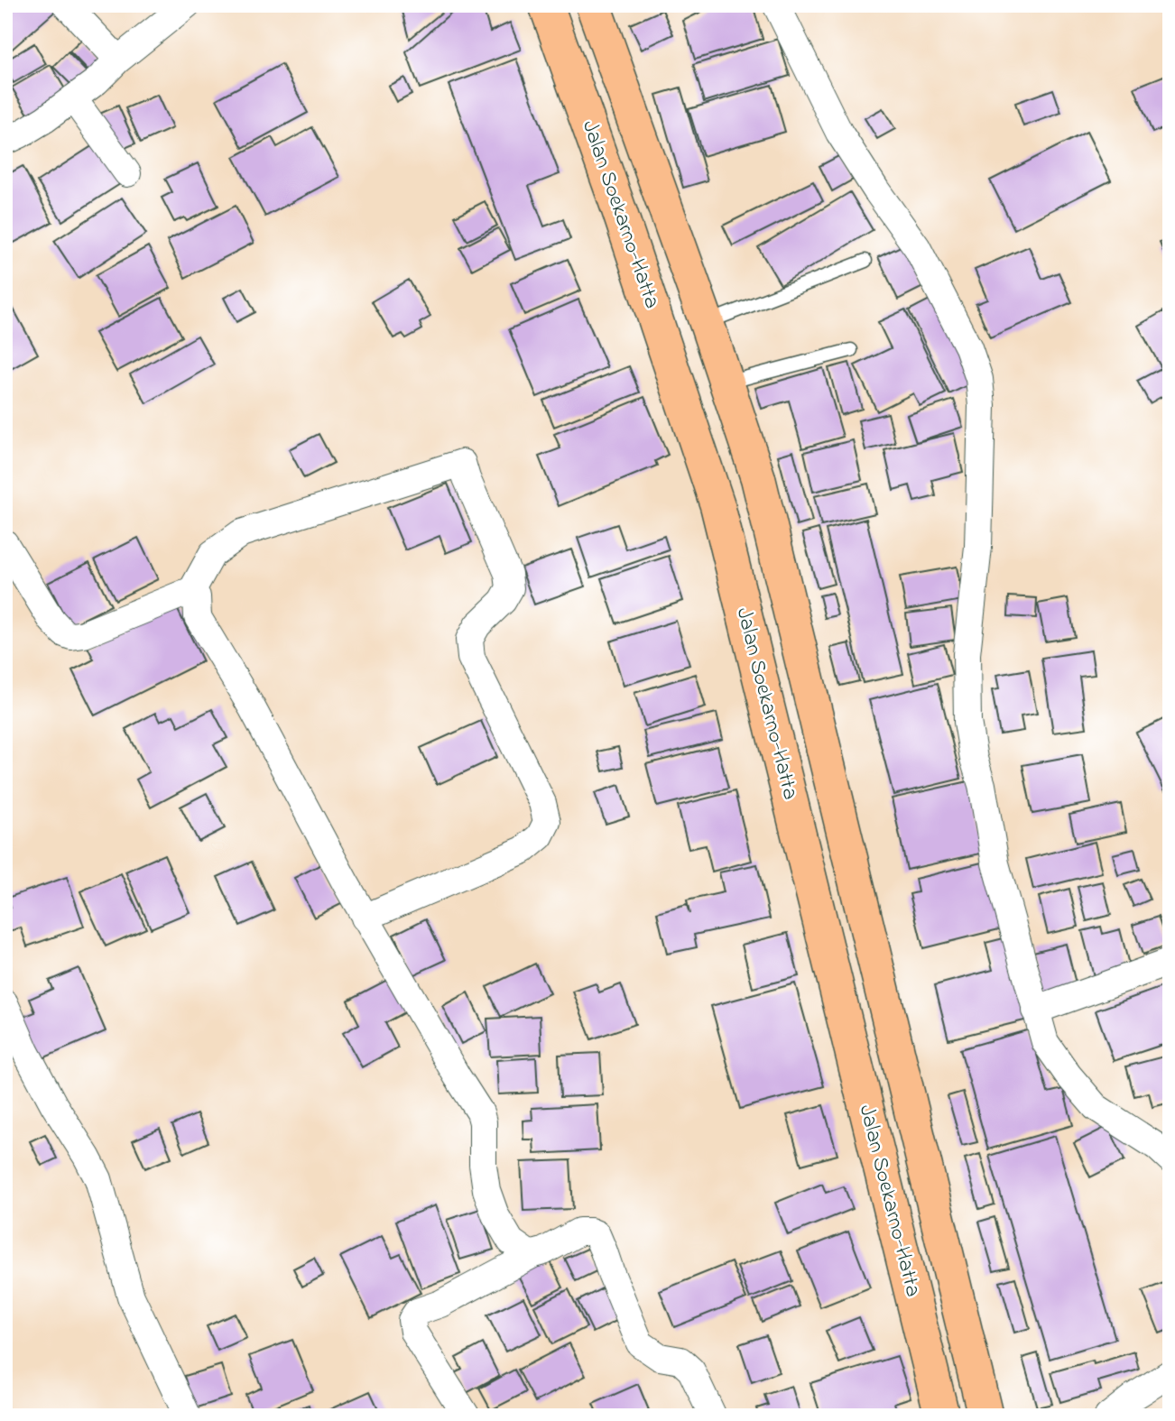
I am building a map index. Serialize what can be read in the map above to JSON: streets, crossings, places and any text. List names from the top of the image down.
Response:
{
  "streets": {
    "highway": ["Jalan Soekarno-Hatta"]
  }
}
